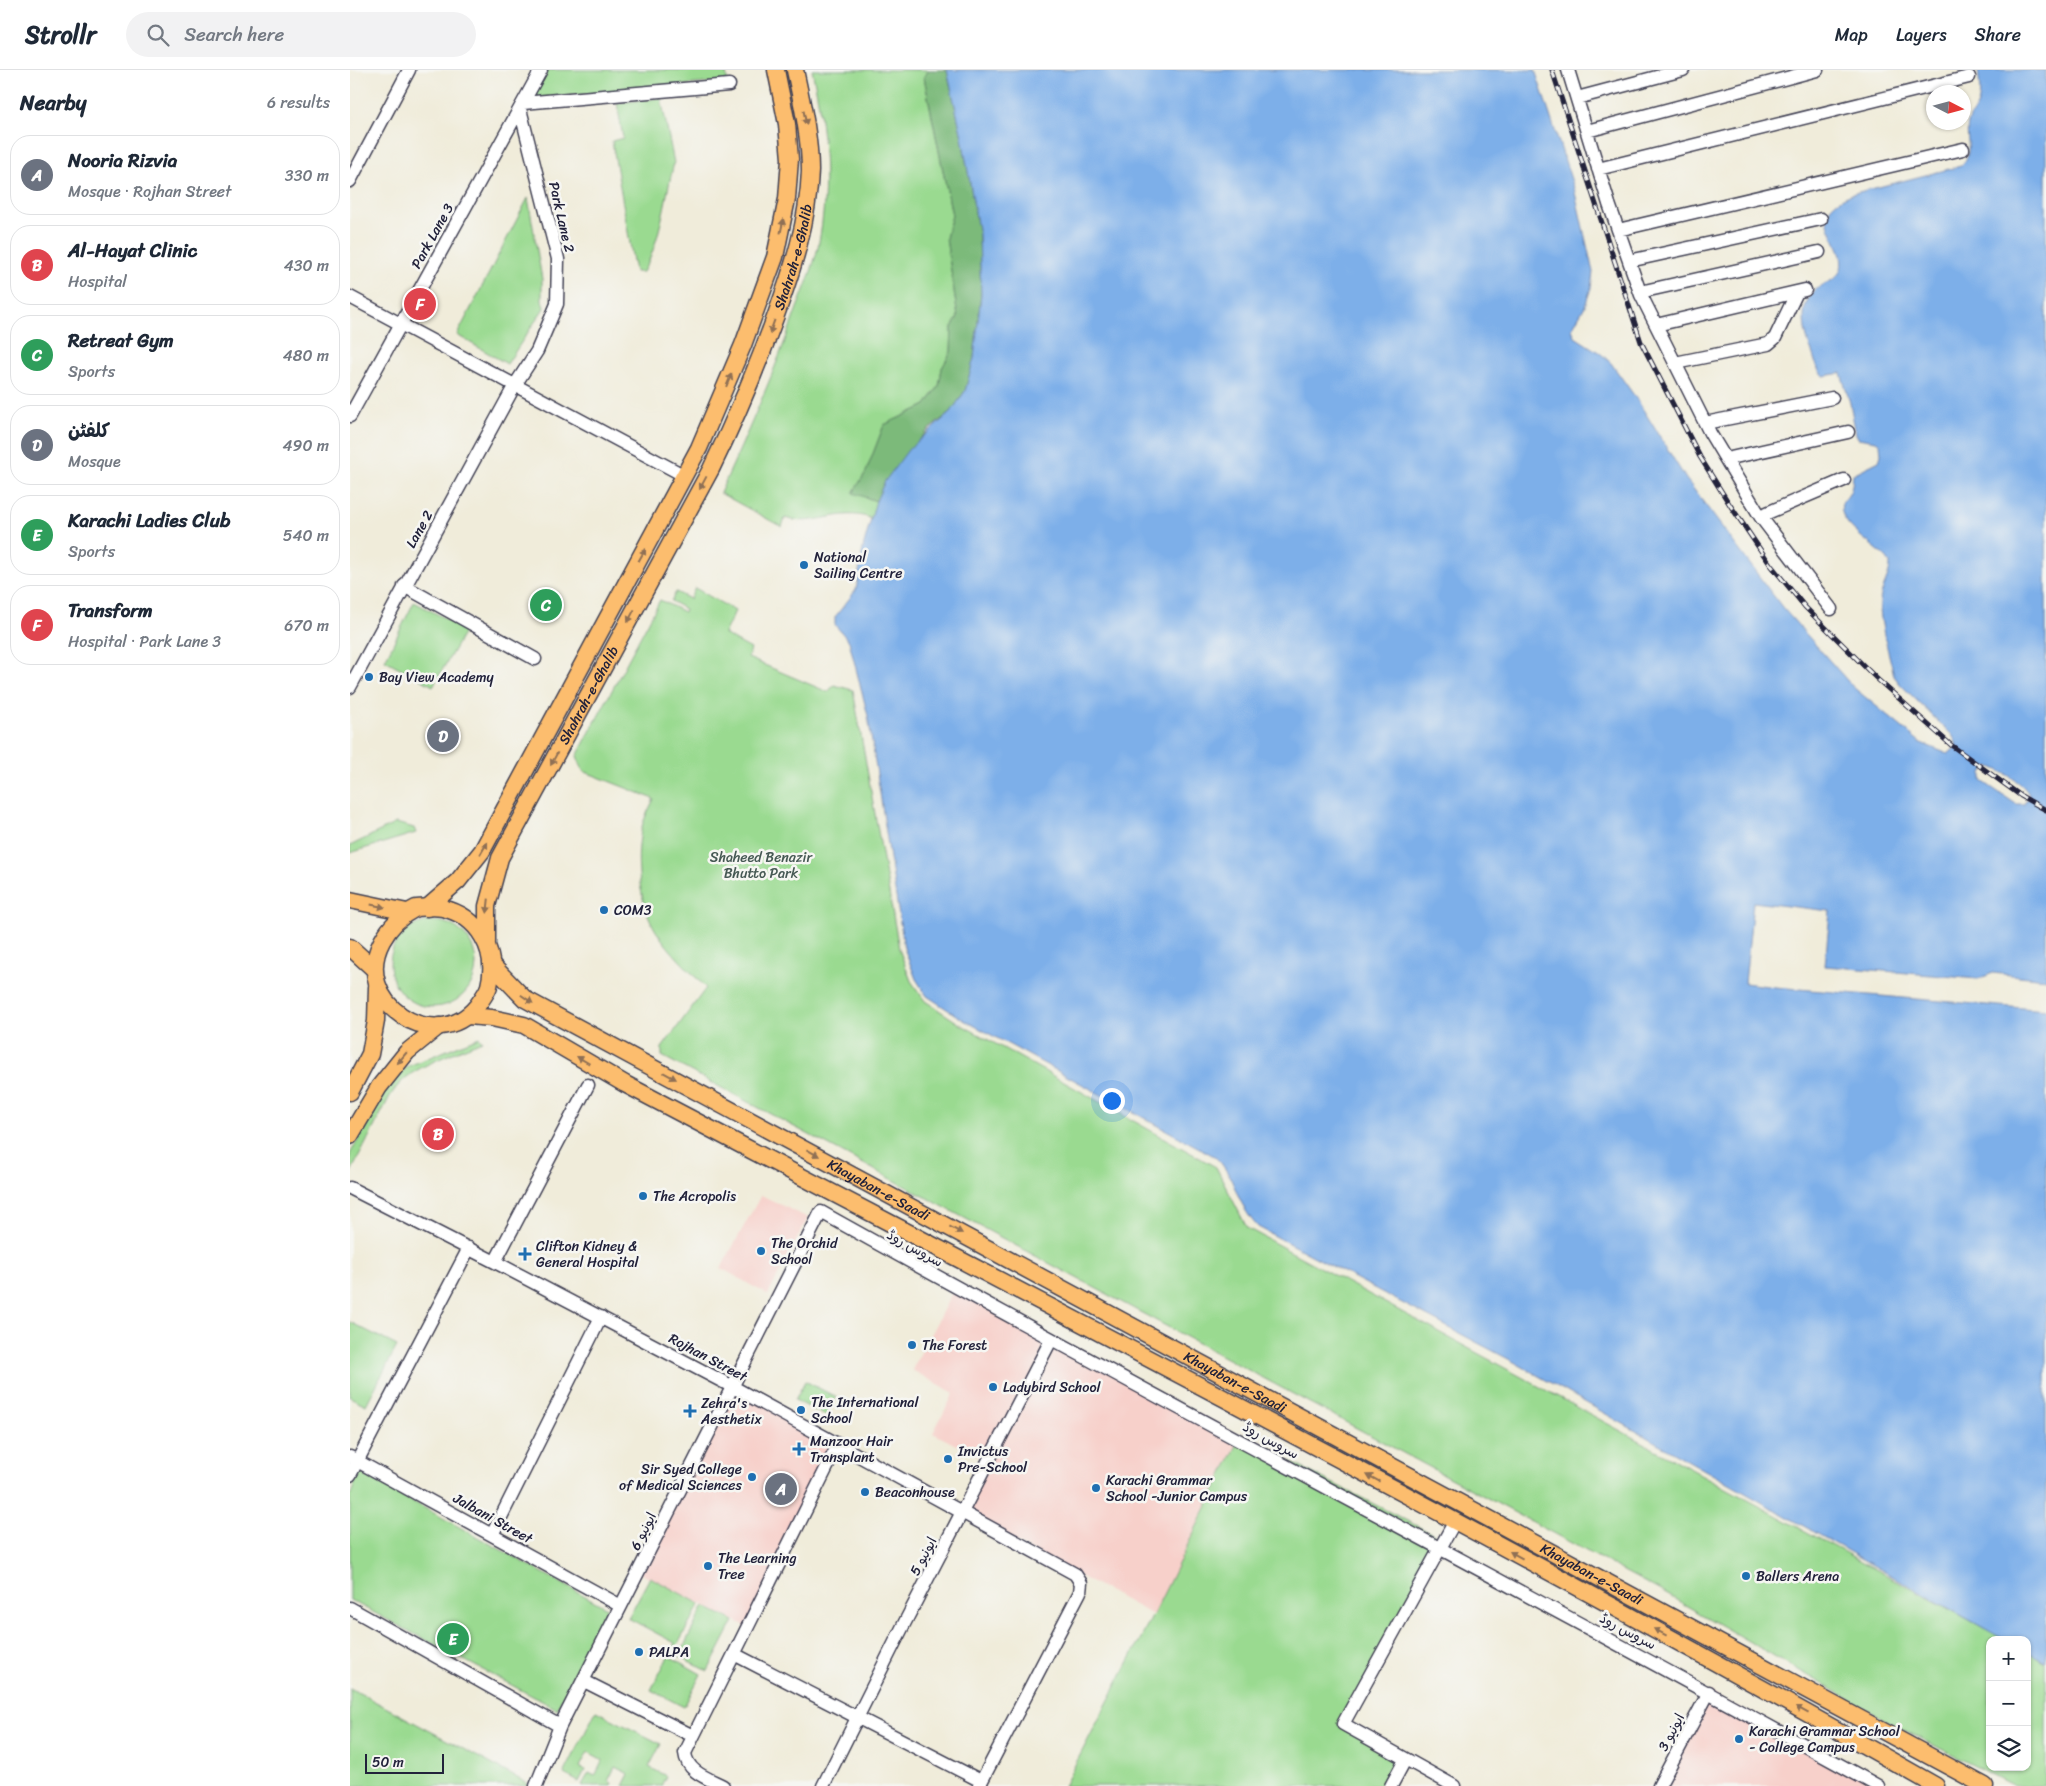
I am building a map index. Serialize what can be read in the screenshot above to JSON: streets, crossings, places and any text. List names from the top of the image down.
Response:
{
  "streets": {
    "main road": ["Shahrah-e-Ghalib", "Khayaban-e-Saadi"],
    "street": [
      "Park Lane 2",
      "Park Lane 3",
      "Lane 2",
      "سروس روڈ",
      "Rojhan Street",
      "Jalbani Street",
      "ایونیو 6",
      "ایونیو 5",
      "ایونیو 3"
    ]
  },
  "crossings": [
    ["Park Lane 2", "Park Lane 3"],
    ["Park Lane 2", "Lane 2"],
    ["Shahrah-e-Ghalib", "Khayaban-e-Saadi"],
    ["سروس روڈ", "ایونیو 6"],
    ["سروس روڈ", "ایونیو 5"],
    ["سروس روڈ", "ایونیو 3"],
    ["Rojhan Street", "ایونیو 6"],
    ["Rojhan Street", "ایونیو 5"],
    ["Jalbani Street", "ایونیو 6"]
  ],
  "parks": ["Shaheed Benazir Bhutto Park"],
  "places": {
    "other": [
      "National Sailing Centre",
      "Bay View Academy",
      "COM3",
      "The Acropolis",
      "The Orchid School",
      "The Forest",
      "Ladybird School",
      "The International School",
      "Invictus Pre-School",
      "Sir Syed College of Medical Sciences",
      "Karachi Grammar School -Junior Campus",
      "Beaconhouse",
      "The Learning Tree",
      "Ballers Arena",
      "PALPA",
      "Karachi Grammar School - College Campus"
    ],
    "health": ["Clifton Kidney & General Hospital", "Zehra's Aesthetix", "Manzoor Hair Transplant"]
  },
  "scale_bar": "50 m",
  "north": "right",
  "page": {
    "header": "Strollr",
    "search": "Search here",
    "nav": ["Map", "Layers", "Share"],
    "heading": ["Nearby", "6 results"],
    "list": [
      {
        "mark": "A",
        "name": "Nooria Rizvia",
        "note": "Mosque · Rojhan Street",
        "value": "330 m"
      },
      {
        "mark": "B",
        "name": "Al-Hayat Clinic",
        "note": "Hospital",
        "value": "430 m"
      },
      {
        "mark": "C",
        "name": "Retreat Gym",
        "note": "Sports",
        "value": "480 m"
      },
      {
        "mark": "D",
        "name": "کلفٹن",
        "note": "Mosque",
        "value": "490 m"
      },
      {
        "mark": "E",
        "name": "Karachi Ladies Club",
        "note": "Sports",
        "value": "540 m"
      },
      {
        "mark": "F",
        "name": "Transform",
        "note": "Hospital · Park Lane 3",
        "value": "670 m"
      }
    ],
    "pins": [
      "F",
      "C",
      "D",
      "B",
      "A",
      "E"
    ],
    "map_buttons": ["+", "−"],
    "scale": "50 m"
  }
}
